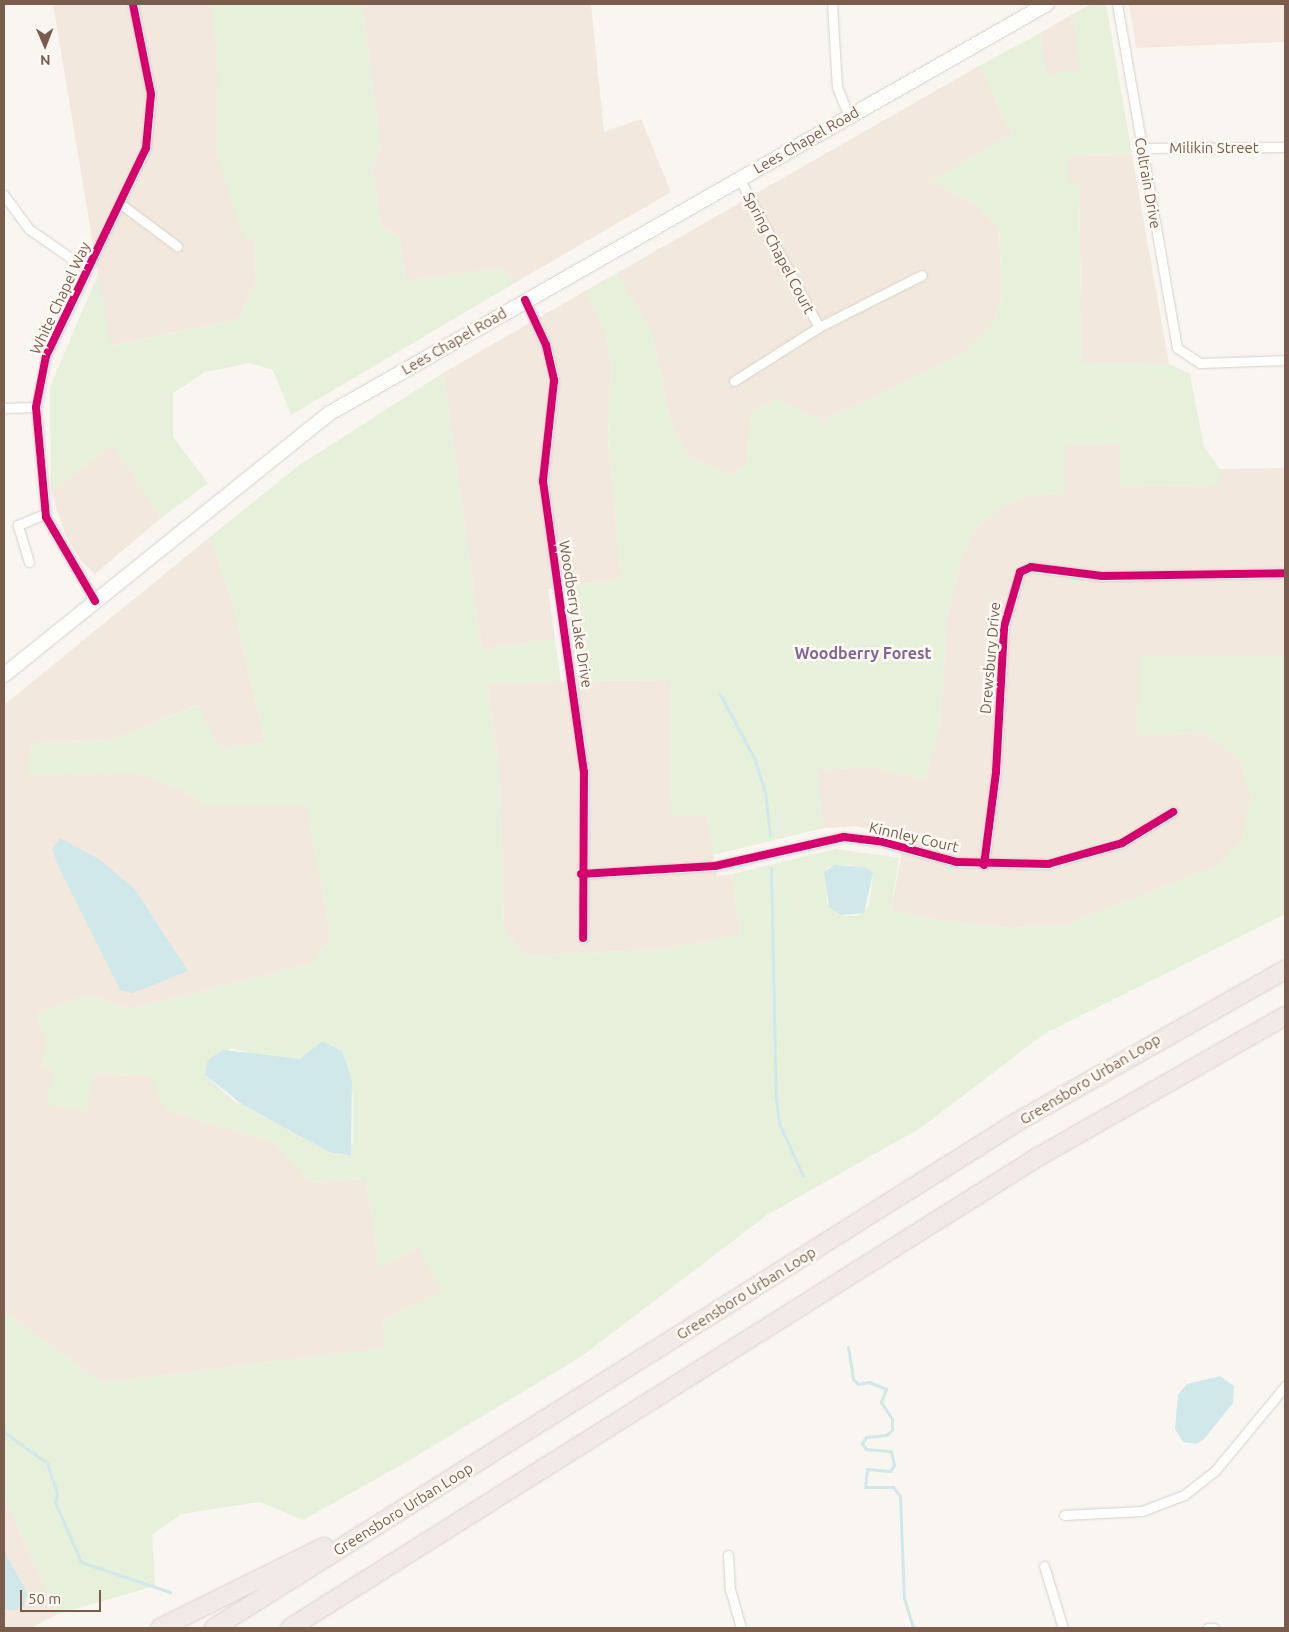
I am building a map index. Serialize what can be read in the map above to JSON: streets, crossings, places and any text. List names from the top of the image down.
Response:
{
  "streets": {
    "highway": ["Greensboro Urban Loop"],
    "main road": ["Lees Chapel Road"],
    "street": [
      "Milikin Street",
      "Coltrain Drive",
      "Spring Chapel Court",
      "White Chapel Way",
      "Woodberry Lake Drive",
      "Drewsbury Drive",
      "Kinnley Court"
    ]
  },
  "crossings": [
    ["Lees Chapel Road", "Spring Chapel Court"],
    ["Lees Chapel Road", "White Chapel Way"],
    ["Lees Chapel Road", "Woodberry Lake Drive"],
    ["Milikin Street", "Coltrain Drive"],
    ["Woodberry Lake Drive", "Kinnley Court"],
    ["Drewsbury Drive", "Kinnley Court"]
  ],
  "districts": ["Woodberry Forest"],
  "scale_bar": "50 m",
  "north": "bottom"
}
